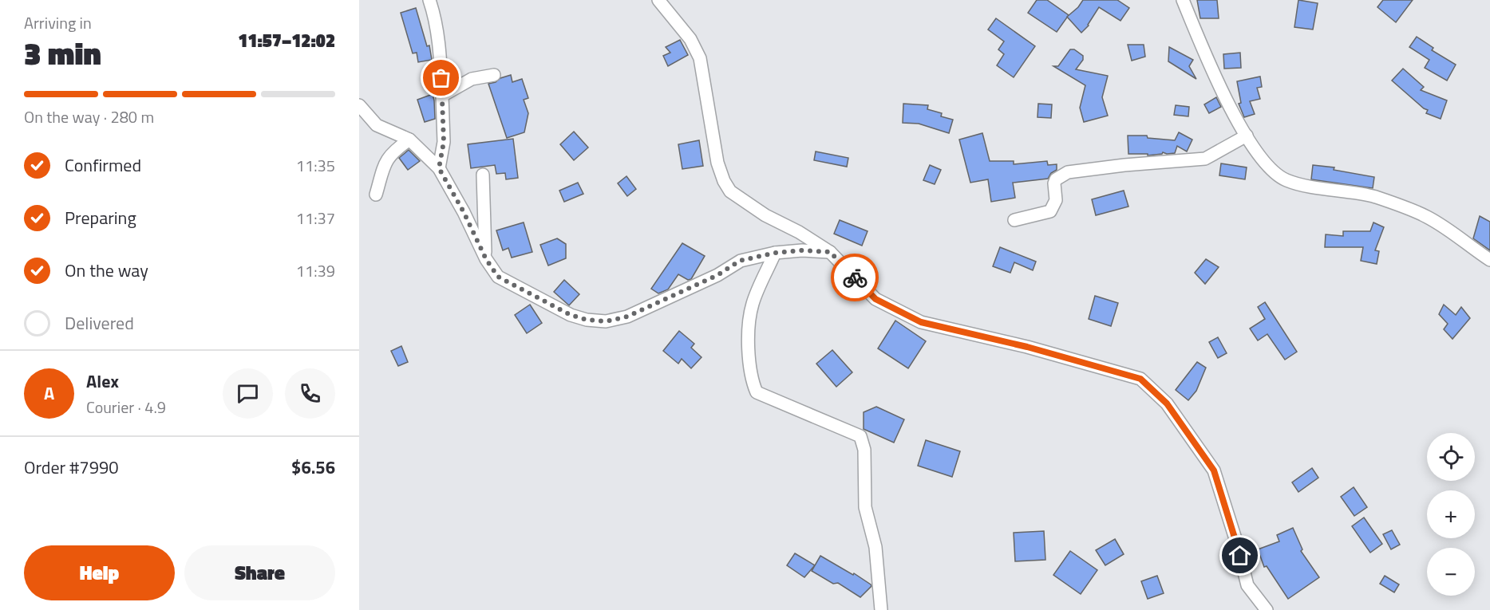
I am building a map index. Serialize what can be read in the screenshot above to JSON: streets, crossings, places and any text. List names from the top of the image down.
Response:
{
  "page": {
    "heading": ["3 min", "Arriving in", "11:57–12:02"],
    "panel": [
      "Alex",
      "Courier · 4.9",
      "Order #7990",
      "$6.56"
    ],
    "bar": "On the way · 280 m",
    "list": [
      ["Confirmed", "11:35"],
      ["Preparing", "11:37"],
      ["On the way", "11:39"],
      "Delivered"
    ],
    "round": "A",
    "map_buttons": ["+", "−"],
    "buttons": ["Help", "Share"]
  }
}
